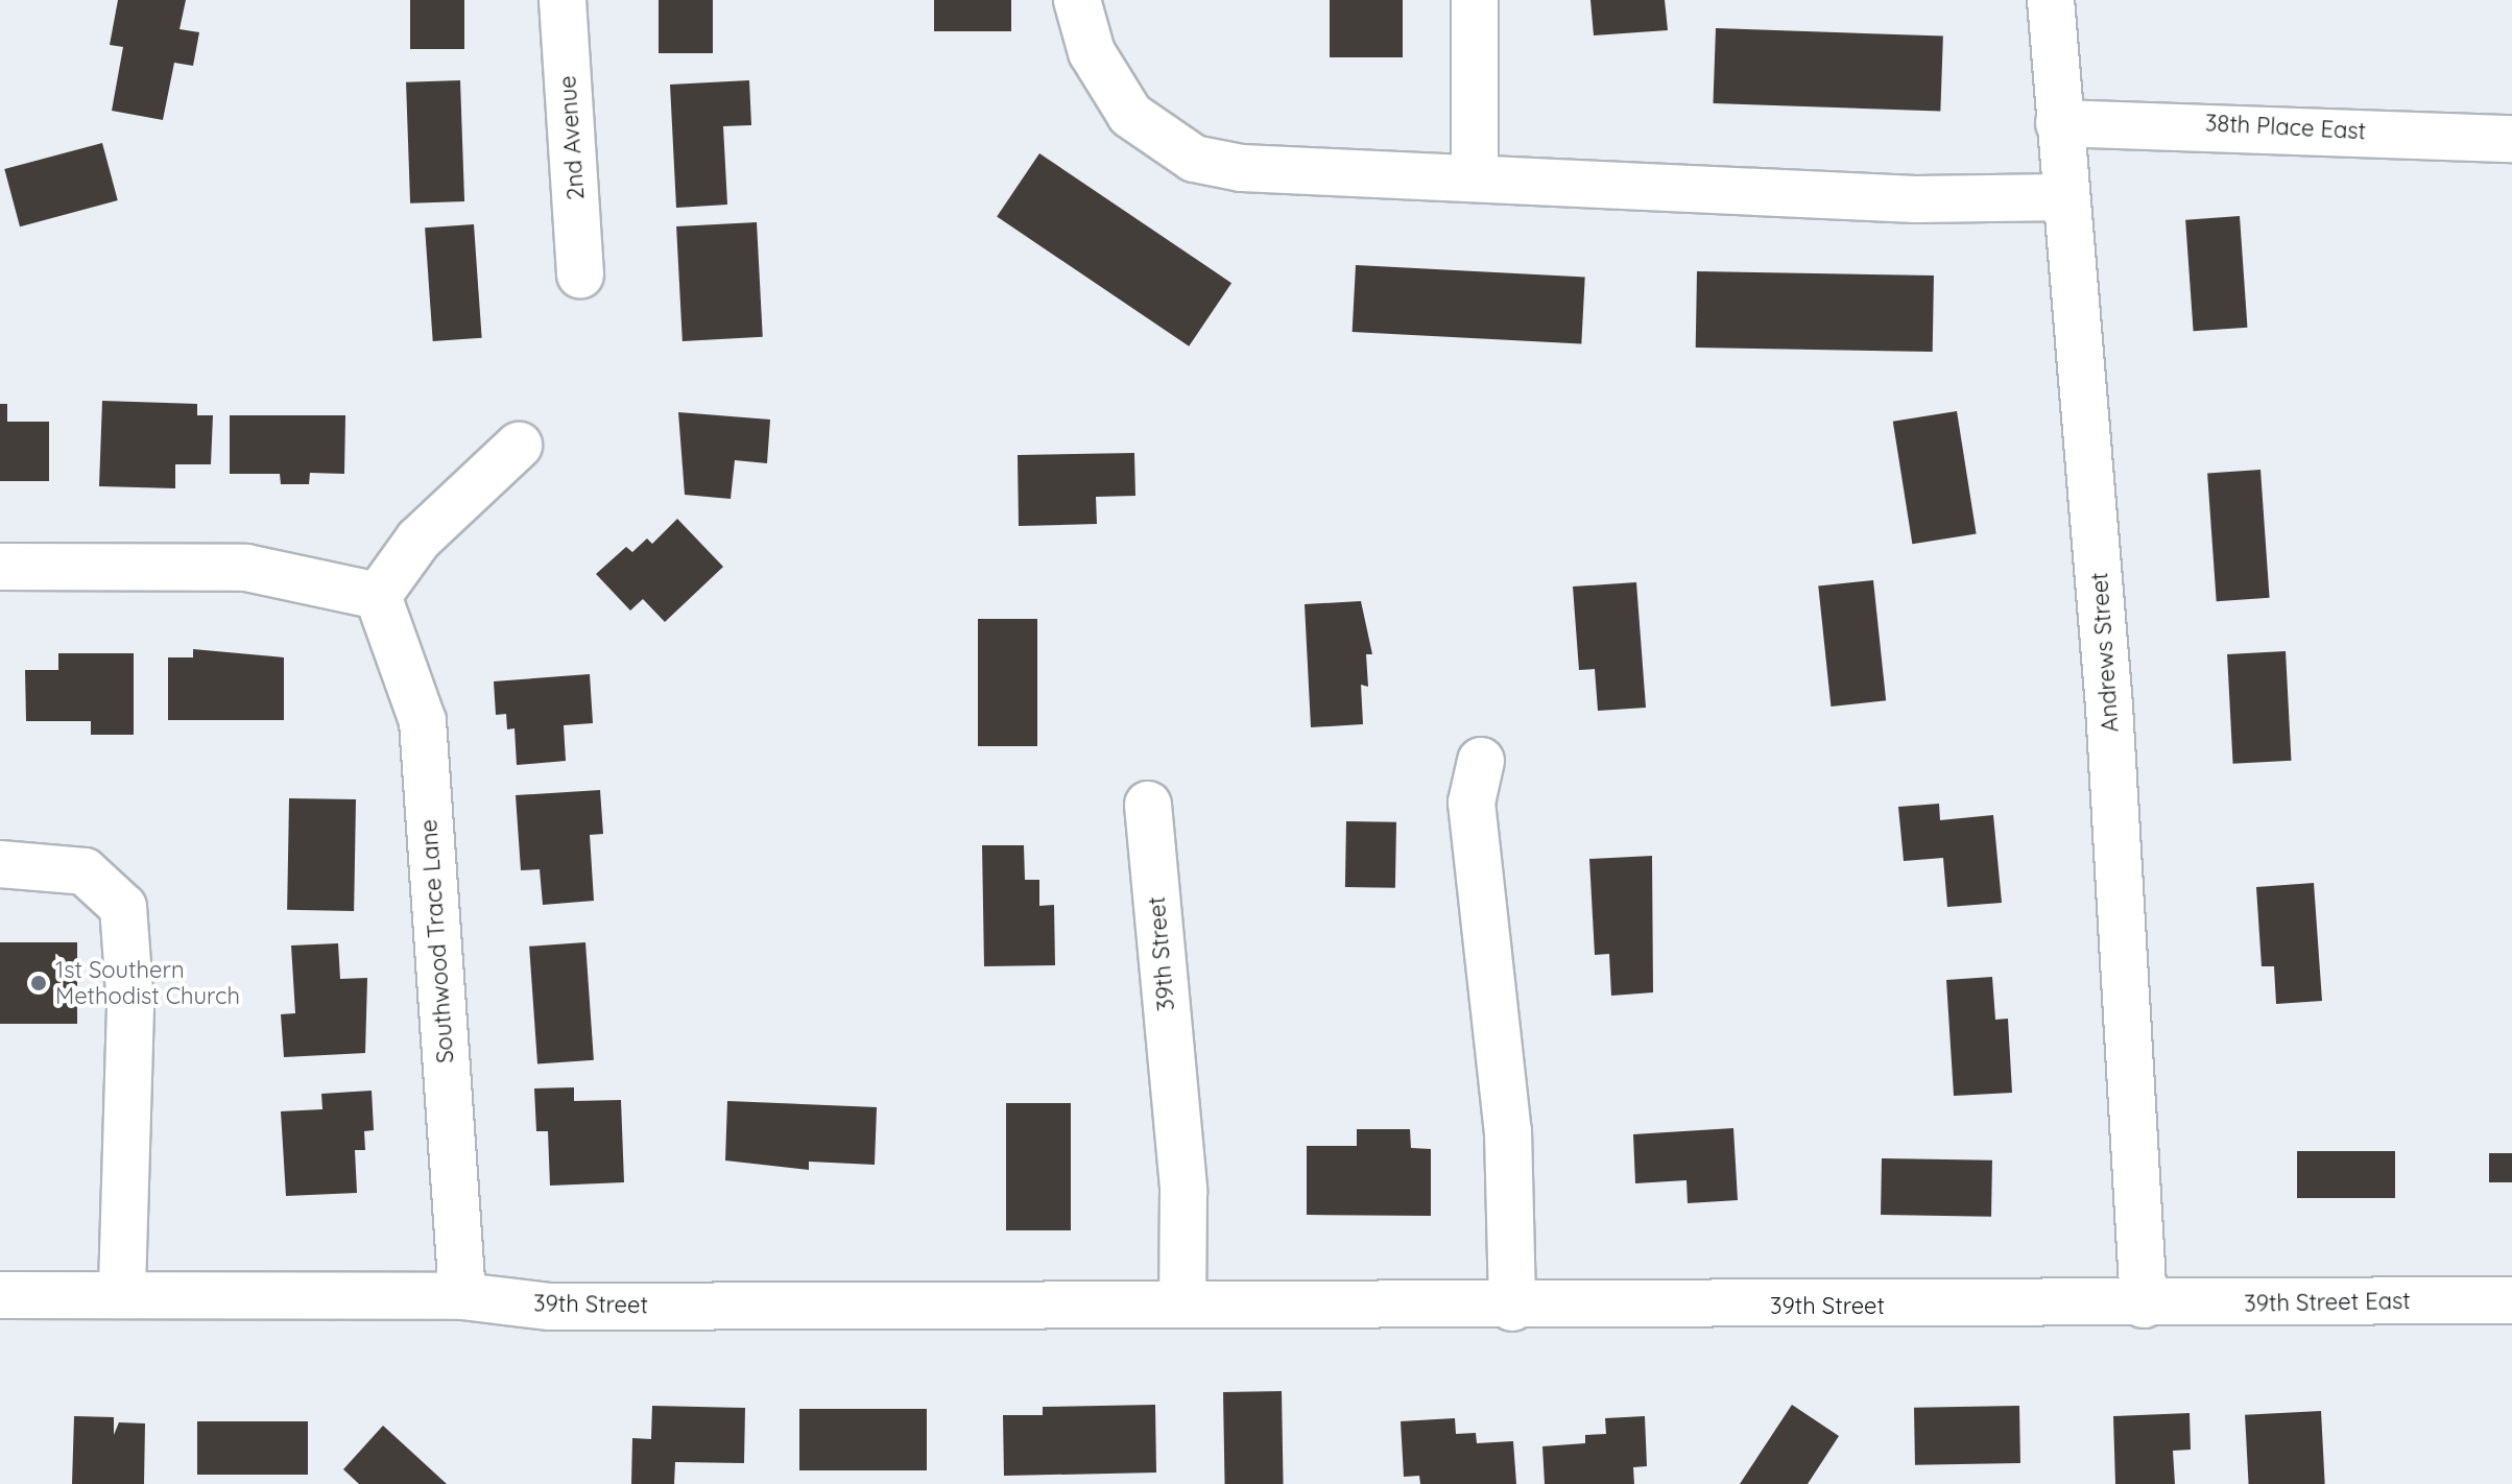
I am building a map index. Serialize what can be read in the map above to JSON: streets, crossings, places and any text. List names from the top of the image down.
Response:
{
  "streets": {
    "street": [
      "38th Place East",
      "2nd Avenue",
      "Andrews Street",
      "Southwood Trace Lane",
      "39th Street",
      "39th Street East"
    ]
  },
  "crossings": [
    ["38th Place East", "Andrews Street"],
    ["Andrews Street", "39th Street"],
    ["Andrews Street", "39th Street East"],
    ["Southwood Trace Lane", "39th Street"],
    ["39th Street", "39th Street East"]
  ],
  "places": ["1st Southern Methodist Church"]
}
